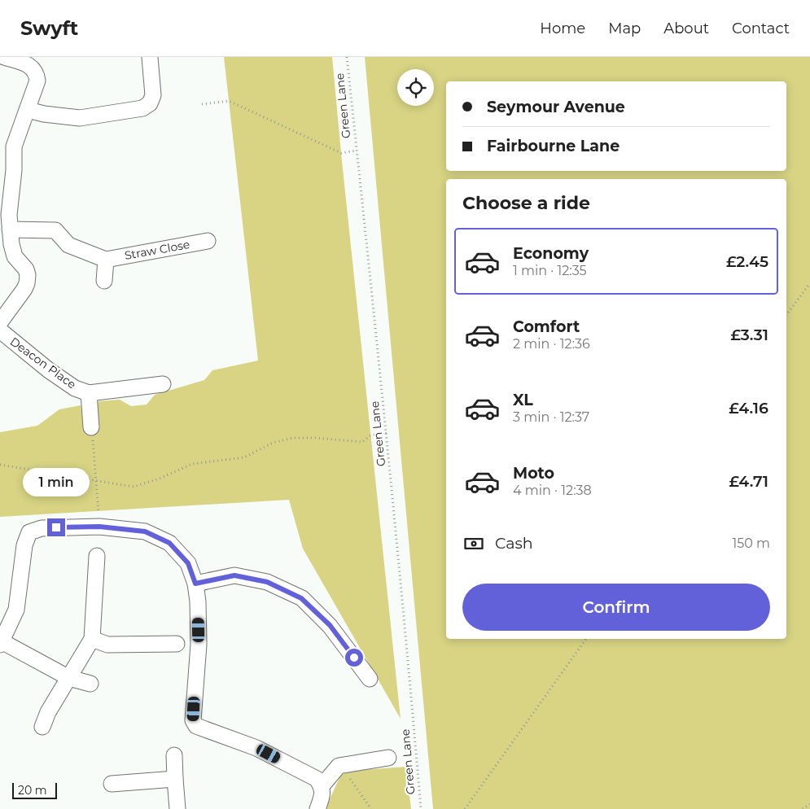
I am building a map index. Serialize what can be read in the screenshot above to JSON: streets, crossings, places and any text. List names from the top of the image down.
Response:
{
  "streets": {
    "street": ["Straw Close", "Deacon Place"],
    "path": ["Green Lane"]
  },
  "scale_bar": "20 m",
  "page": {
    "header": "Swyft",
    "nav": [
      "Home",
      "Map",
      "About",
      "Contact"
    ],
    "banner": ["Seymour Avenue", "Fairbourne Lane"],
    "heading": "Choose a ride",
    "list": [
      {
        "name": "Economy",
        "note": "1 min · 12:35",
        "value": "£2.45"
      },
      {
        "name": "Comfort",
        "note": "2 min · 12:36",
        "value": "£3.31"
      },
      {
        "name": "XL",
        "note": "3 min · 12:37",
        "value": "£4.16"
      },
      {
        "name": "Moto",
        "note": "4 min · 12:38",
        "value": "£4.71"
      }
    ],
    "bubble": "1 min",
    "pay": ["Cash", "150 m"],
    "buttons": "Confirm",
    "scale": "20 m"
  }
}
